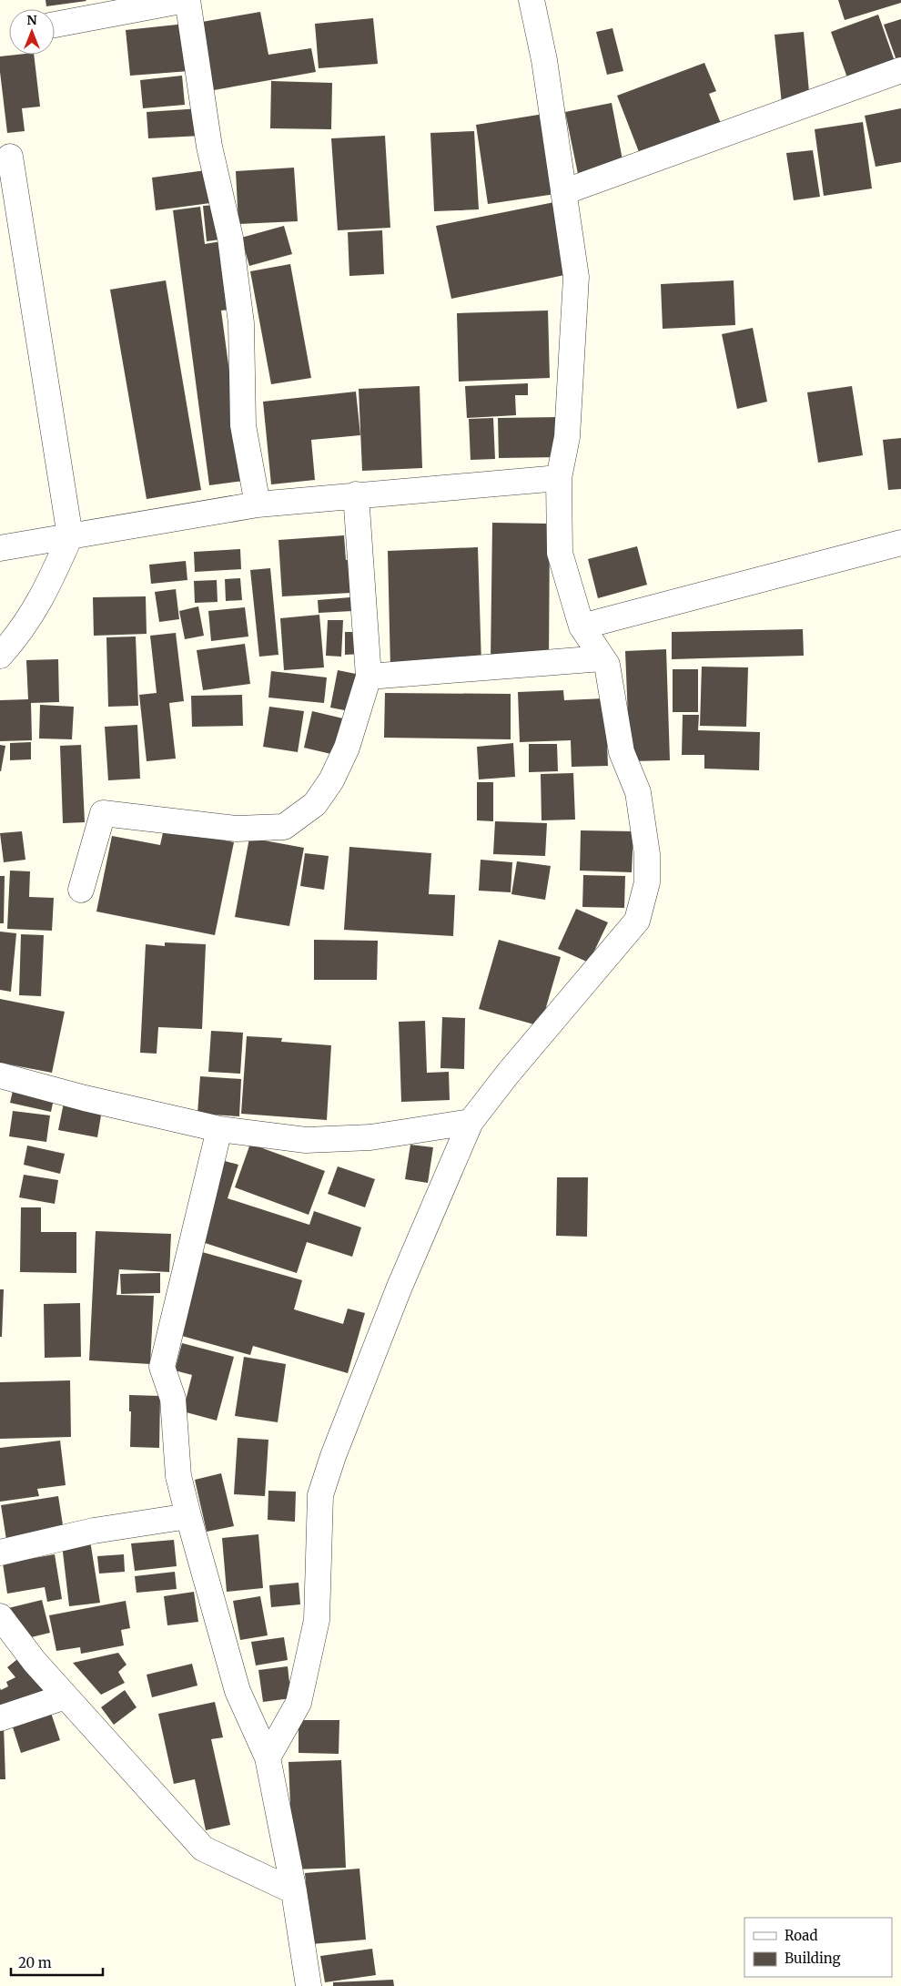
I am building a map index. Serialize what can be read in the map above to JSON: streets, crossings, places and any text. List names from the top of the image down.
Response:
{
  "legend": ["Road", "Building"],
  "scale_bar": "20 m",
  "north": "top"
}
